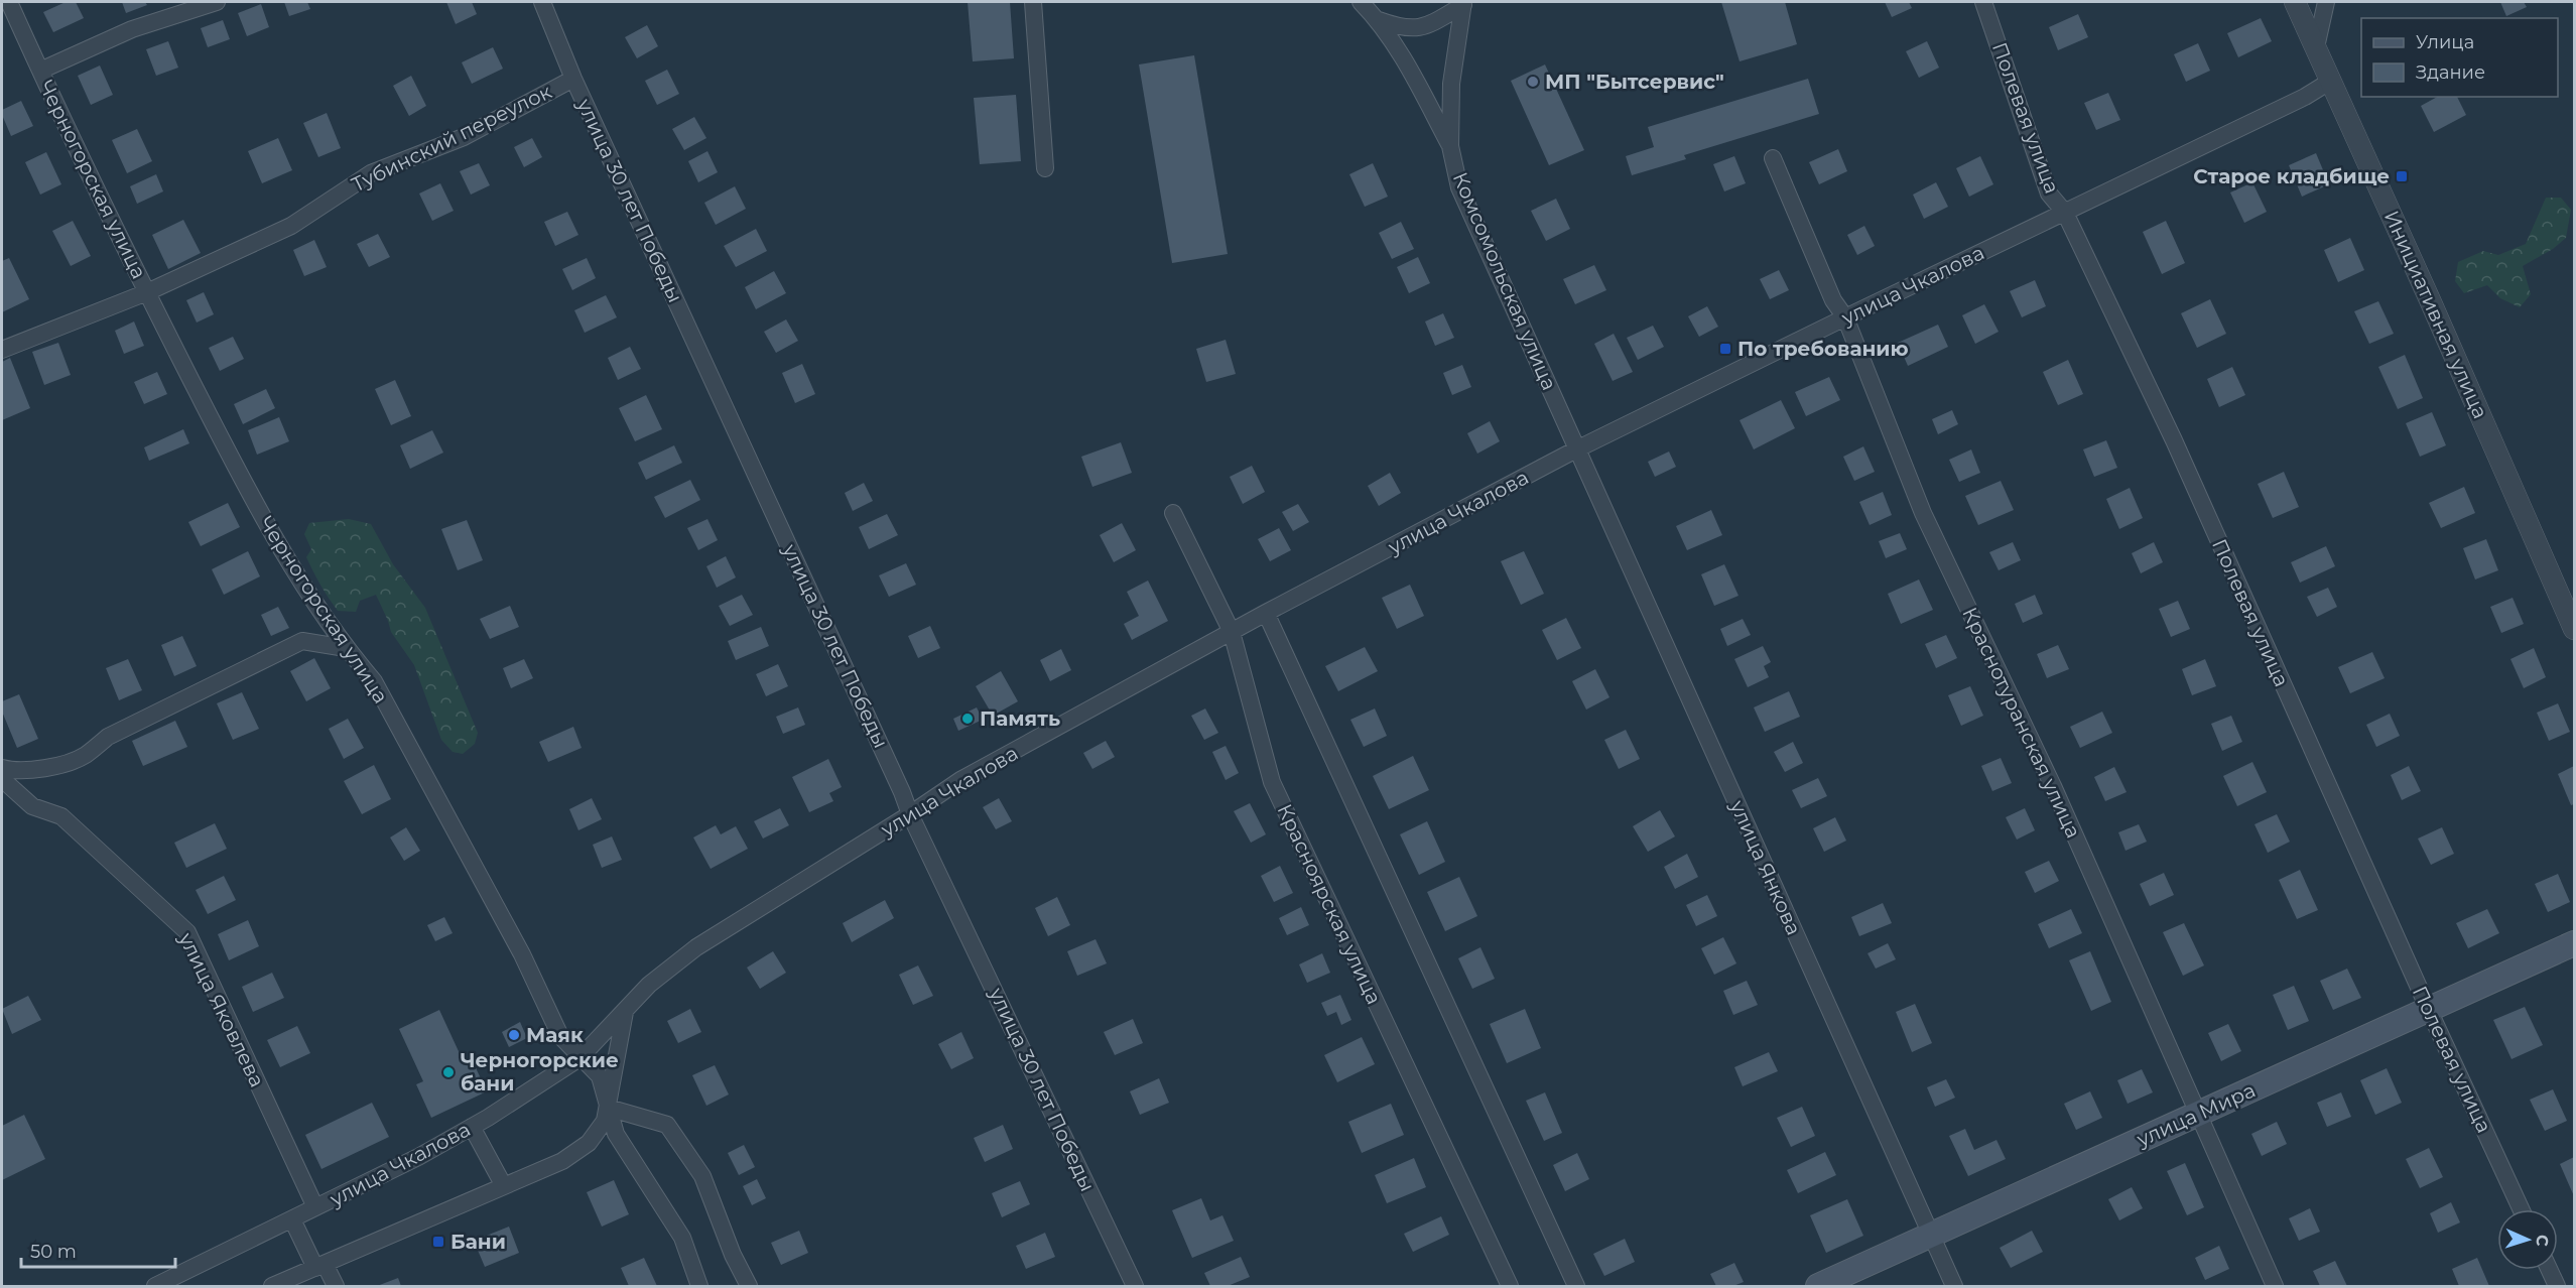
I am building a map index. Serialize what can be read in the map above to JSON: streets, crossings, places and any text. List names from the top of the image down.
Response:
{
  "streets": {
    "main road": ["улица Мира"],
    "street": [
      "Полевая улица",
      "Тубинский переулок",
      "Черногорская улица",
      "улица 30 лет Победы",
      "Комсомольская улица",
      "улица Чкалова",
      "Инициативная улица",
      "Краснотуранская улица",
      "улица Янкова",
      "Красноярская улица",
      "улица Яковлева"
    ]
  },
  "crossings": [
    ["Полевая улица", "улица Чкалова"],
    ["Полевая улица", "улица Мира"],
    ["Тубинский переулок", "Черногорская улица"],
    ["Тубинский переулок", "улица 30 лет Победы"],
    ["Черногорская улица", "улица Чкалова"],
    ["улица 30 лет Победы", "улица Чкалова"],
    ["Комсомольская улица", "улица Чкалова"],
    ["Комсомольская улица", "улица Янкова"],
    ["улица Чкалова", "Инициативная улица"],
    ["улица Чкалова", "Краснотуранская улица"],
    ["улица Чкалова", "улица Янкова"],
    ["улица Чкалова", "Красноярская улица"],
    ["улица Чкалова", "улица Яковлева"],
    ["Краснотуранская улица", "улица Мира"],
    ["улица Янкова", "улица Мира"]
  ],
  "places": {
    "other": [
      "МП \"Бытсервис\"",
      "Память",
      "Маяк",
      "Черногорские бани"
    ],
    "transit": ["Старое кладбище", "По требованию", "Бани"]
  },
  "legend": ["Улица", "Здание"],
  "scale_bar": "50 m",
  "north": "right"
}
